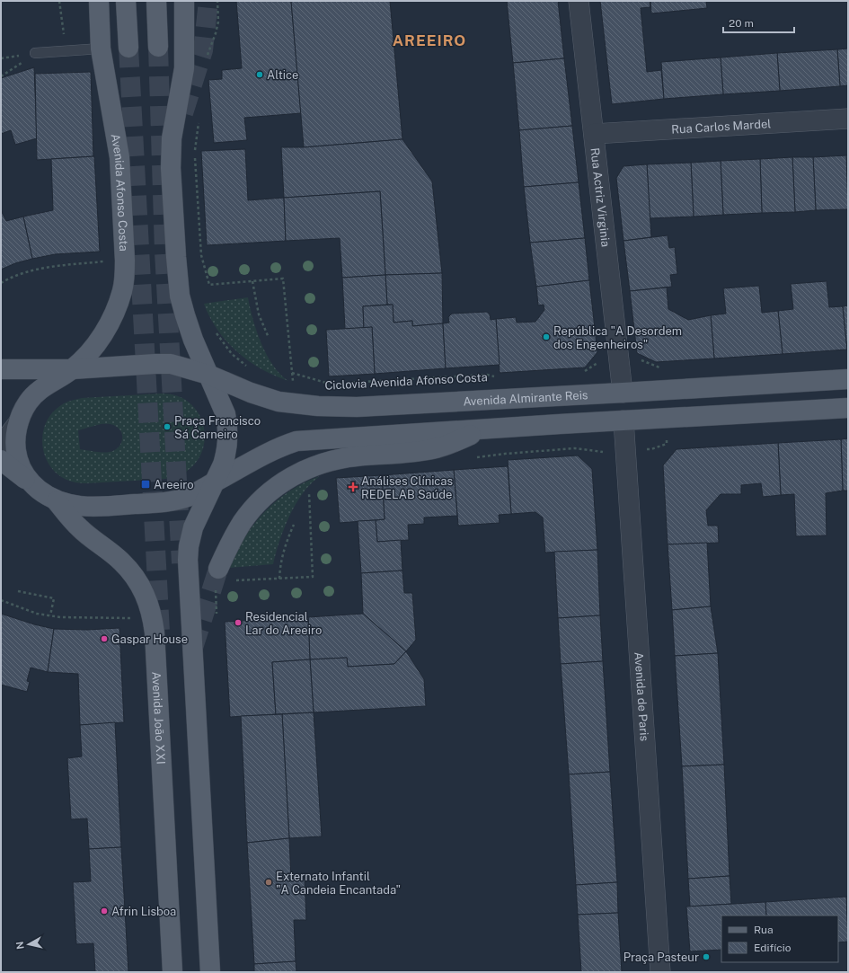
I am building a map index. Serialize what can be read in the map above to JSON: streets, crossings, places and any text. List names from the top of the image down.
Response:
{
  "streets": {
    "main road": ["Avenida Afonso Costa", "Avenida Almirante Reis", "Avenida João XXI"],
    "street": ["Rua Carlos Mardel", "Rua Actriz Virginia", "Avenida de Paris"]
  },
  "crossings": [
    ["Rua Carlos Mardel", "Rua Actriz Virginia"],
    ["Rua Actriz Virginia", "Avenida Almirante Reis"]
  ],
  "districts": ["AREEIRO"],
  "places": {
    "other": [
      "Altice",
      "República \"A Desordem dos Engenheiros\"",
      "Praça Francisco Sá Carneiro",
      "Residencial Lar do Areeiro",
      "Gaspar House",
      "Externato Infantil \"A Candeia Encantada\"",
      "Afrin Lisboa",
      "Praça Pasteur"
    ],
    "transit": ["Areeiro"],
    "health": ["Análises Clínicas REDELAB Saúde"]
  },
  "legend": ["Rua", "Edifício"],
  "scale_bar": "20 m",
  "north": "left"
}
